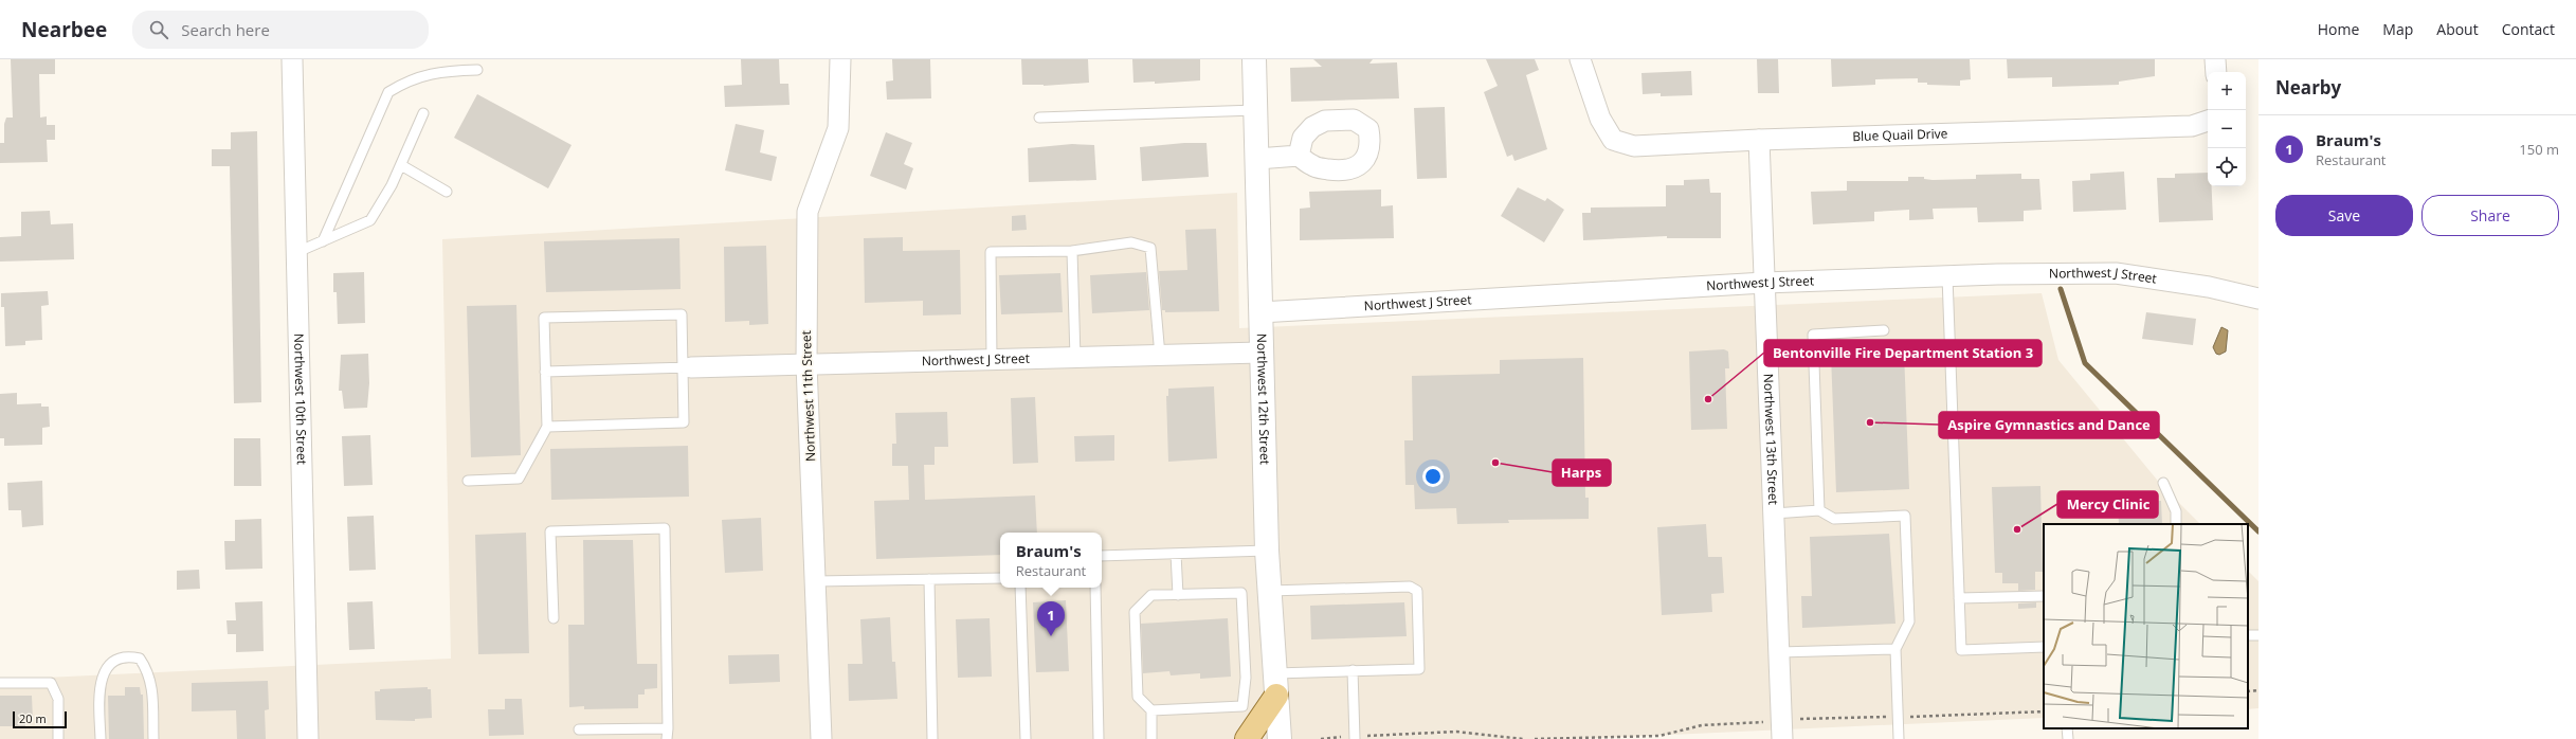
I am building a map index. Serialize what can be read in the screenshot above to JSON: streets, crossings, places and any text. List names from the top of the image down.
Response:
{
  "streets": {
    "street": [
      "Blue Quail Drive",
      "Northwest J Street",
      "Northwest 11th Street",
      "Northwest 10th Street",
      "Northwest 12th Street",
      "Northwest 13th Street"
    ]
  },
  "crossings": [
    ["Blue Quail Drive", "Northwest 13th Street"],
    ["Northwest J Street", "Northwest 11th Street"],
    ["Northwest J Street", "Northwest 12th Street"],
    ["Northwest J Street", "Northwest 13th Street"]
  ],
  "places": [
    "Bentonville Fire Department Station 3",
    "Aspire Gymnastics and Dance",
    "Harps",
    "Mercy Clinic"
  ],
  "scale_bar": "20 m",
  "page": {
    "header": "Nearbee",
    "search": "Search here",
    "nav": [
      "Home",
      "Map",
      "About",
      "Contact"
    ],
    "heading": "Nearby",
    "map_buttons": ["+", "−"],
    "list": [
      {
        "mark": "1",
        "name": "Braum's",
        "note": "Restaurant",
        "value": "150 m"
      }
    ],
    "buttons": ["Save", "Share"],
    "popup": ["Braum's", "Restaurant"],
    "pins": "1",
    "scale": "20 m"
  }
}
